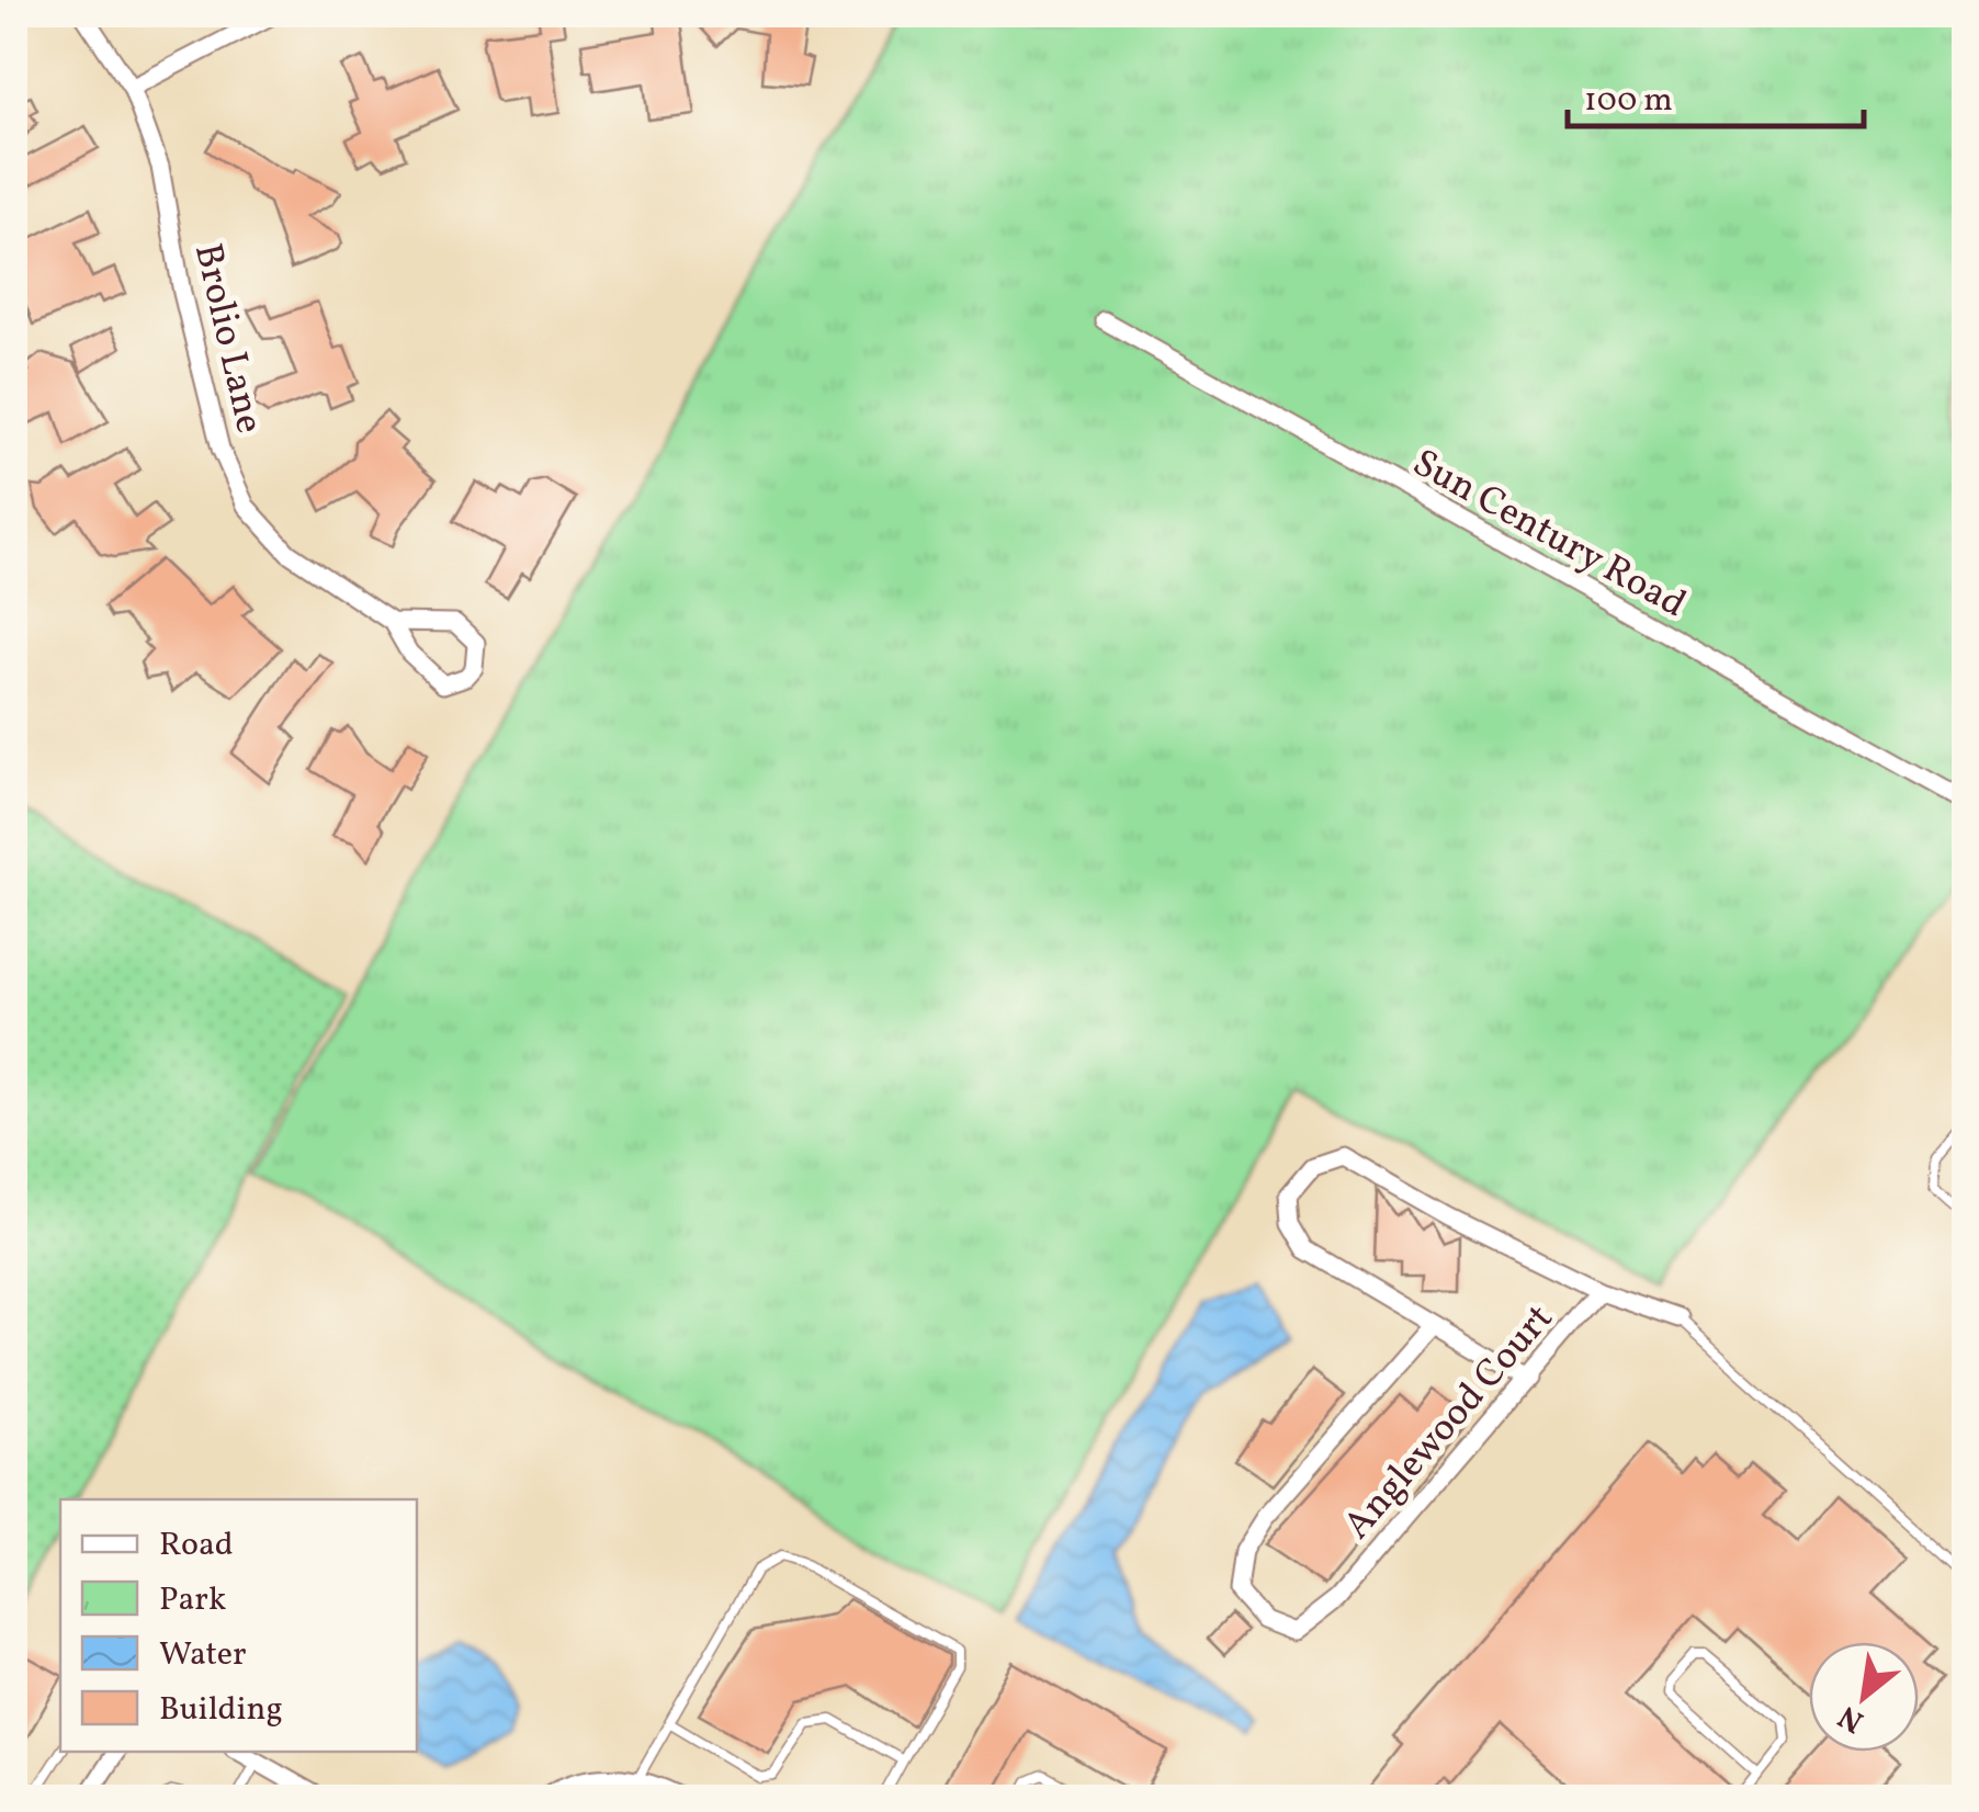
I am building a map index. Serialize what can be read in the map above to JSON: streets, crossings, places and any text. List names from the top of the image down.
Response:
{
  "streets": {
    "street": ["Brolio Lane", "Sun Century Road", "Anglewood Court"]
  },
  "legend": [
    "Road",
    "Park",
    "Water",
    "Building"
  ],
  "scale_bar": "100 m",
  "north": "bottom left"
}
